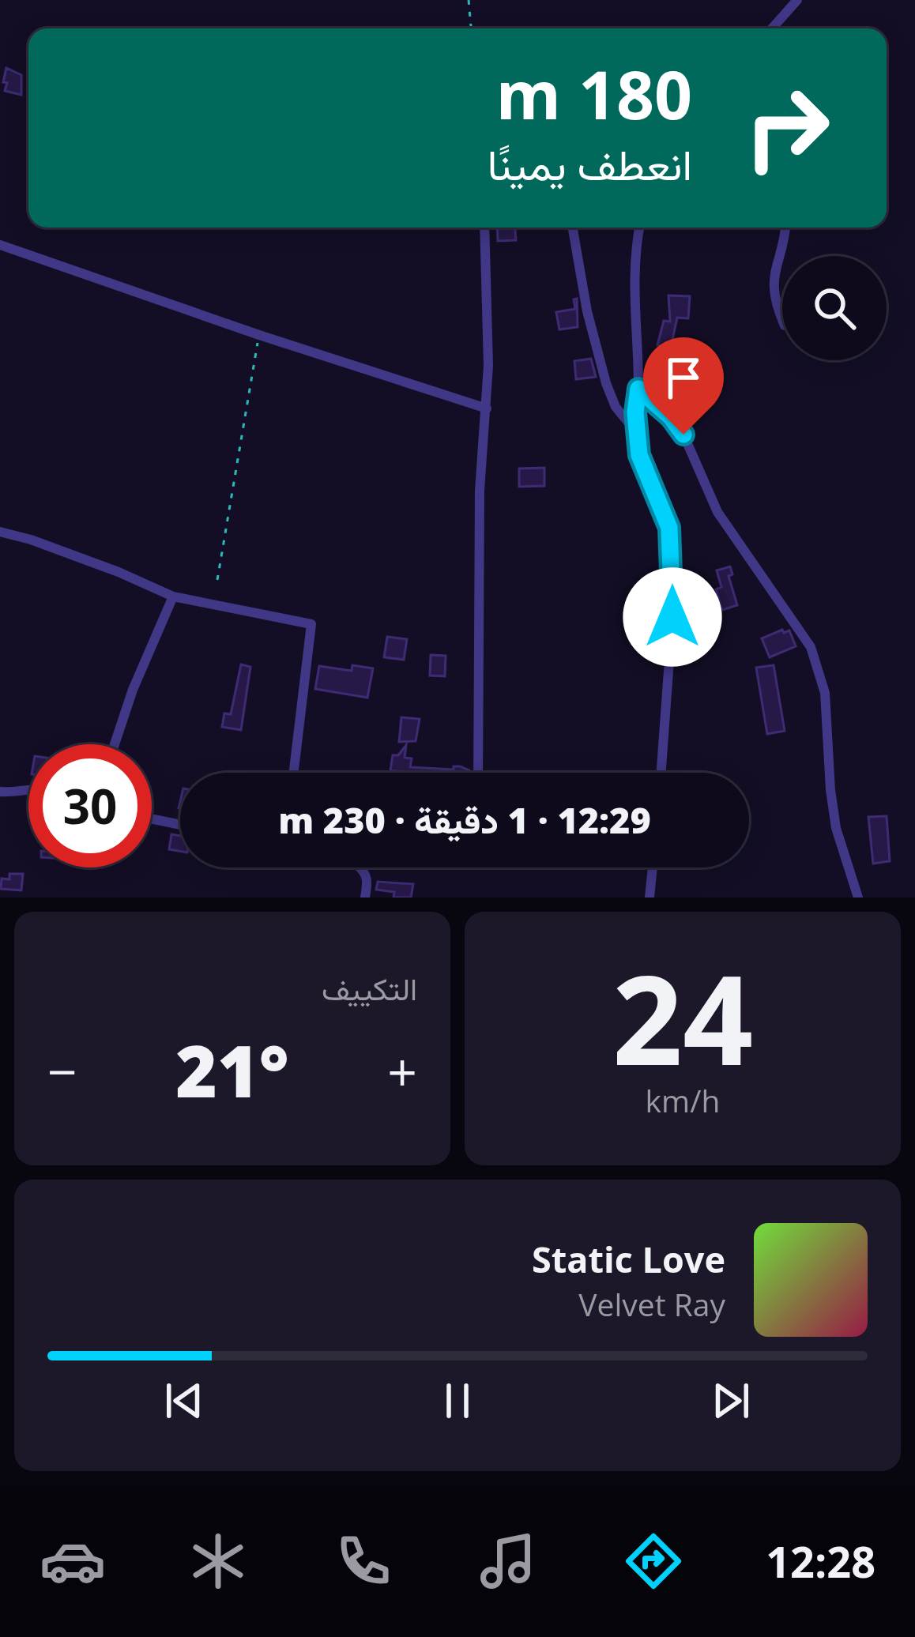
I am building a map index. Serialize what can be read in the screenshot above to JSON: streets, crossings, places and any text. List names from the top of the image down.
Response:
{
  "page": {
    "turn": ["180 m", "انعطف يمينًا"],
    "limit": "30",
    "trip": "12:29 · 1 دقيقة · 230 m",
    "tile": [
      ["24", "km/h"],
      "التكييف"
    ],
    "heat": ["−", "21°", "+"],
    "song": ["Static Love", "Velvet Ray"],
    "tabs": "12:28"
  }
}
